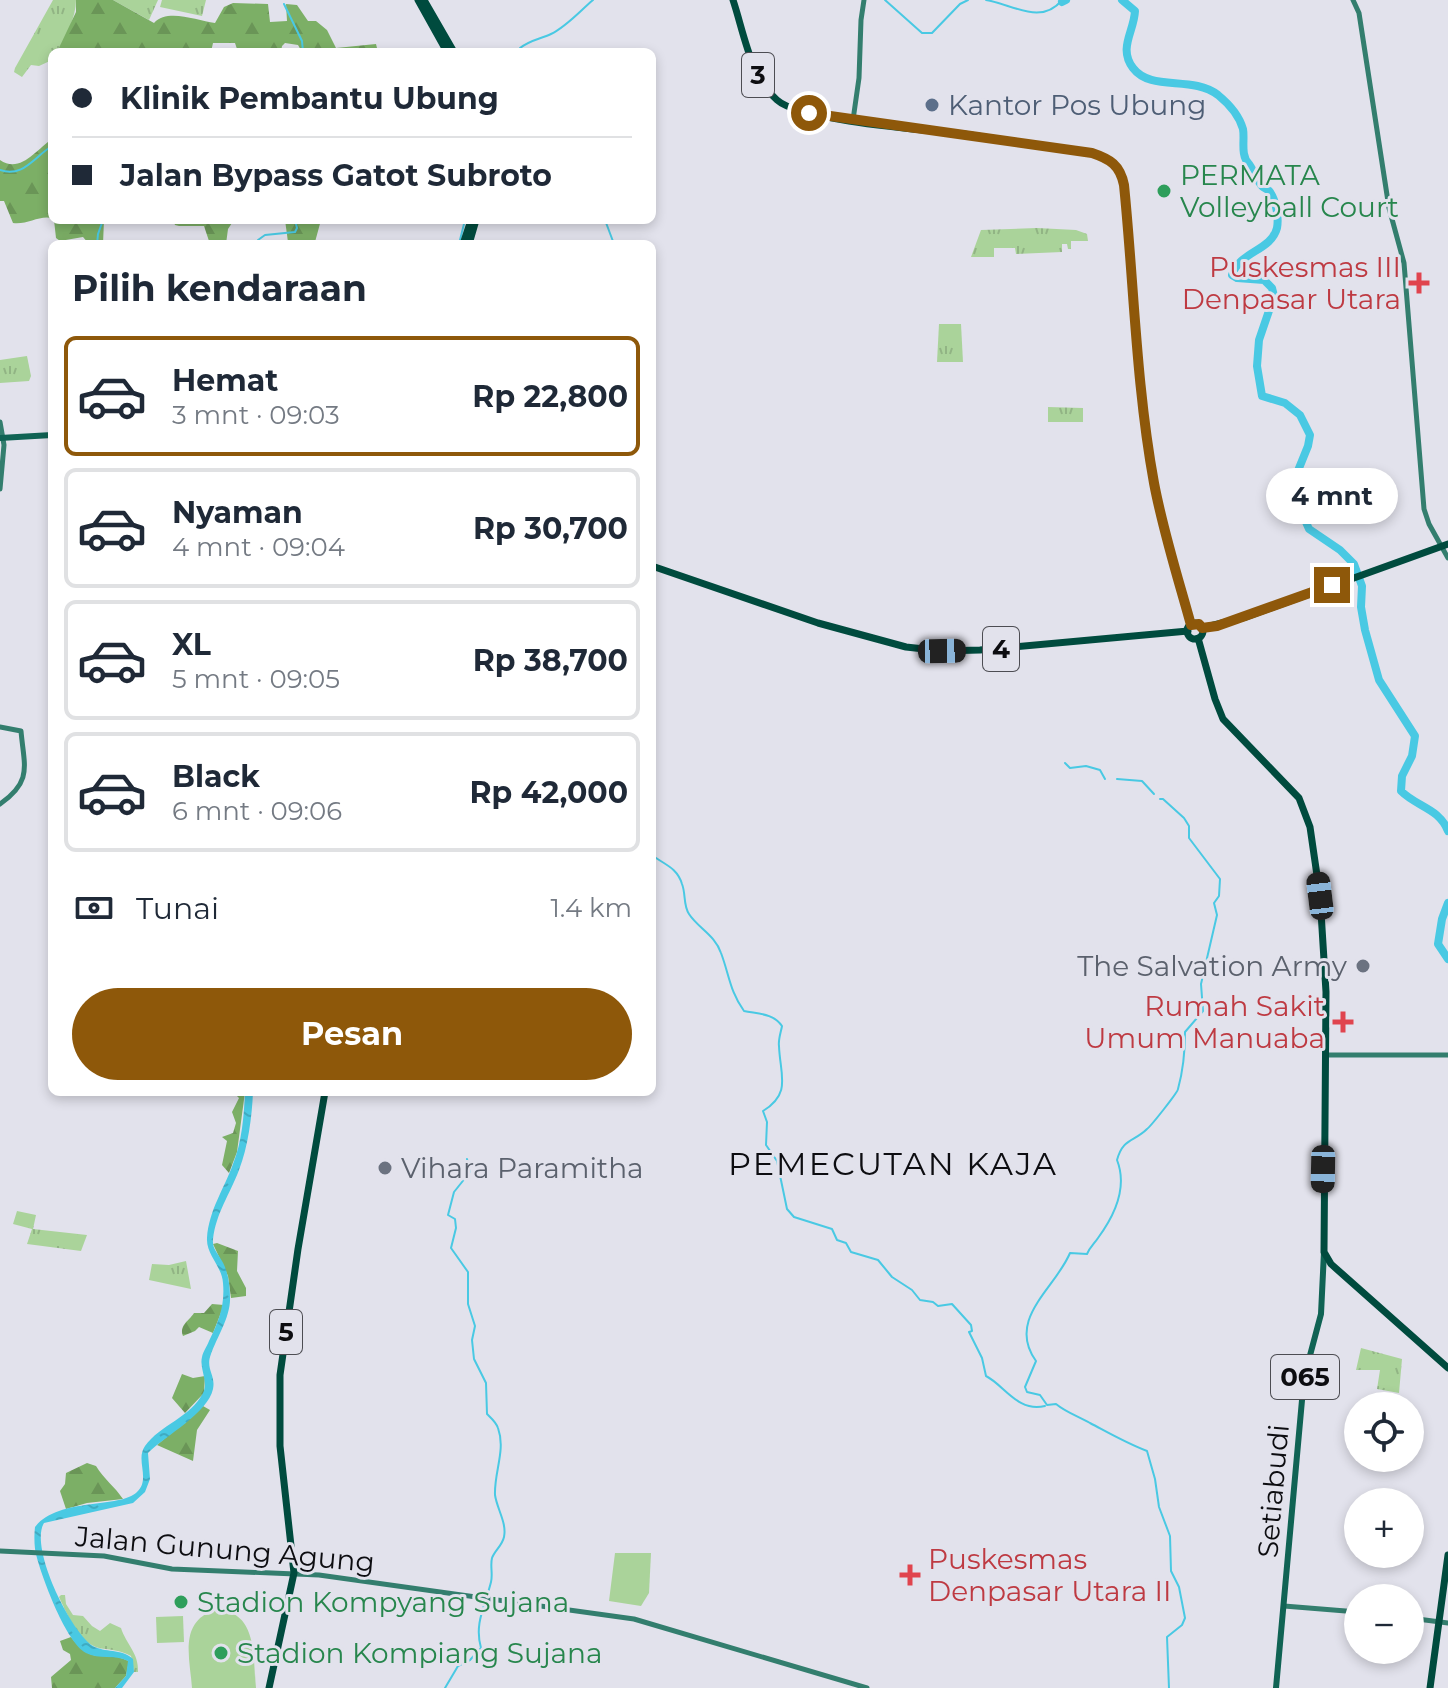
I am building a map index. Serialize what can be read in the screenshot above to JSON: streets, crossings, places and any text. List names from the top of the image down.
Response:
{
  "streets": {
    "highway": ["3", "4", "5"],
    "main road": ["065", "Setiabudi", "Jalan Gunung Agung"]
  },
  "crossings": [
    ["3", "4"],
    ["5", "Jalan Gunung Agung"]
  ],
  "districts": ["PEMECUTAN KAJA"],
  "places": {
    "other": [
      "Kantor Pos Ubung",
      "PERMATA Volleyball Court",
      "The Salvation Army",
      "Vihara Paramitha",
      "Stadion Kompyang Sujana",
      "Stadion Kompiang Sujana"
    ],
    "health": ["Puskesmas III Denpasar Utara", "Rumah Sakit Umum Manuaba", "Puskesmas Denpasar Utara II"]
  },
  "page": {
    "banner": ["Klinik Pembantu Ubung", "Jalan Bypass Gatot Subroto"],
    "heading": "Pilih kendaraan",
    "list": [
      {
        "name": "Hemat",
        "note": "3 mnt · 09:03",
        "value": "Rp 22,800"
      },
      {
        "name": "Nyaman",
        "note": "4 mnt · 09:04",
        "value": "Rp 30,700"
      },
      {
        "name": "XL",
        "note": "5 mnt · 09:05",
        "value": "Rp 38,700"
      },
      {
        "name": "Black",
        "note": "6 mnt · 09:06",
        "value": "Rp 42,000"
      }
    ],
    "bubble": "4 mnt",
    "pay": ["Tunai", "1.4 km"],
    "buttons": "Pesan",
    "map_buttons": ["+", "−"]
  }
}
